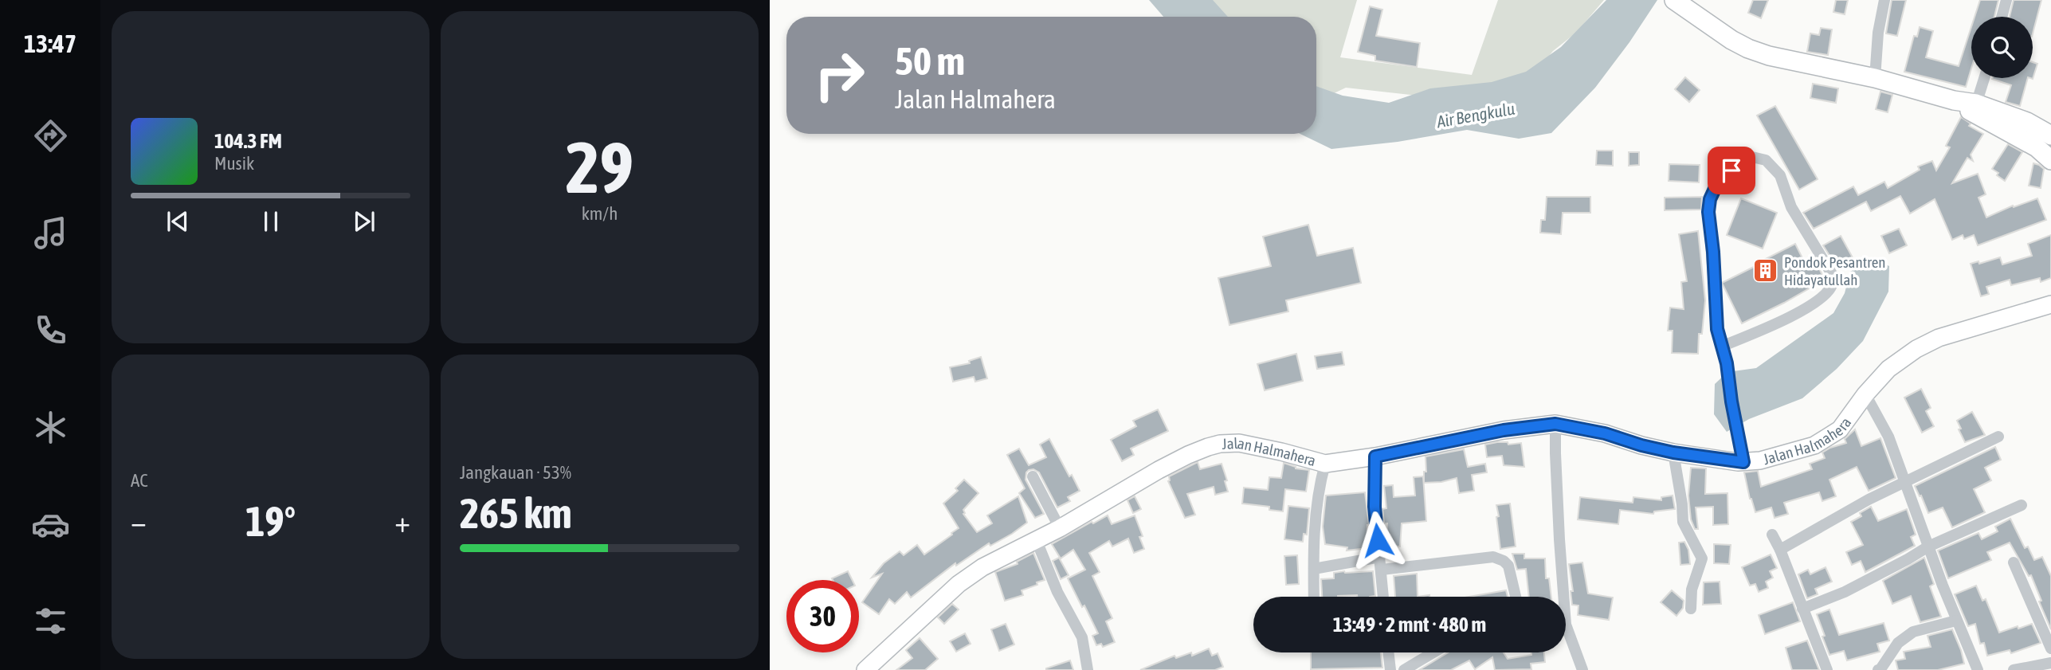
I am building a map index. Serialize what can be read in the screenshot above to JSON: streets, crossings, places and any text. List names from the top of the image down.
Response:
{
  "streets": {
    "main road": ["Jalan Halmahera"]
  },
  "water": ["Air Bengkulu"],
  "places": {
    "building": ["Pondok Pesantren Hidayatullah"]
  },
  "page": {
    "tabs": "13:47",
    "tile": [
      ["29", "km/h"],
      "AC",
      ["Jangkauan · 53%", "265 km"]
    ],
    "turn": ["50 m", "Jalan Halmahera"],
    "song": ["104.3 FM", "Musik"],
    "heat": ["−", "19°", "+"],
    "limit": "30",
    "trip": "13:49 · 2 mnt · 480 m"
  }
}
